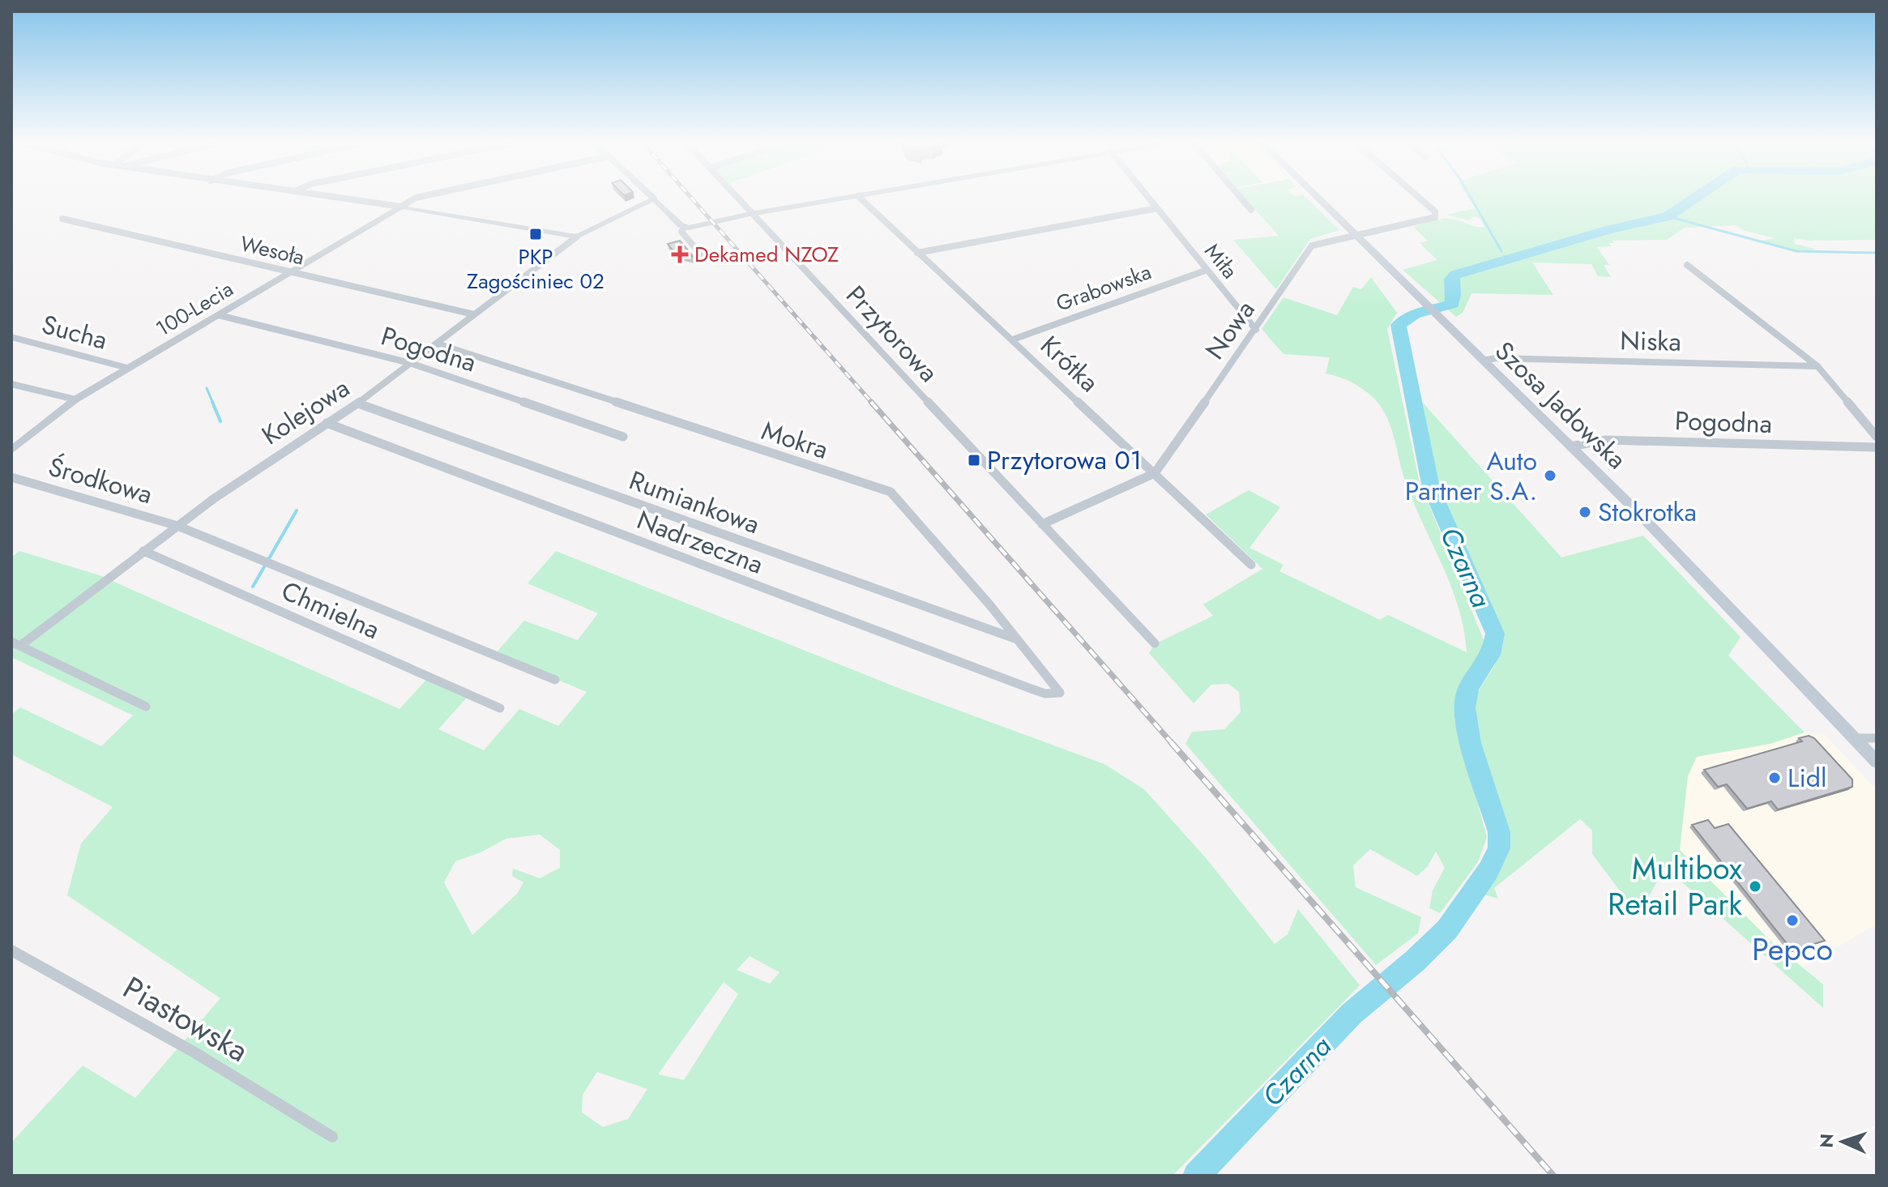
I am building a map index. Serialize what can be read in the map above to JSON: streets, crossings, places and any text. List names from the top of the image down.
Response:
{
  "streets": {
    "main road": ["Szosa Jadowska"],
    "street": [
      "Wesoła",
      "Miła",
      "Grabowska",
      "100-Lecia",
      "Nowa",
      "Sucha",
      "Przytorowa",
      "Niska",
      "Pogodna",
      "Krótka",
      "Kolejowa",
      "Mokra",
      "Środkowa",
      "Rumiankowa",
      "Nadrzeczna",
      "Chmielna",
      "Piastowska"
    ]
  },
  "crossings": [
    ["Wesoła", "100-Lecia"],
    ["Wesoła", "Kolejowa"],
    ["Miła", "Grabowska"],
    ["Miła", "Nowa"],
    ["Grabowska", "Krótka"],
    ["100-Lecia", "Sucha"],
    ["100-Lecia", "Pogodna"],
    ["Nowa", "Krótka"],
    ["Nowa", "Szosa Jadowska"],
    ["Niska", "Szosa Jadowska"],
    ["Pogodna", "Szosa Jadowska"],
    ["Pogodna", "Kolejowa"],
    ["Kolejowa", "Mokra"],
    ["Kolejowa", "Środkowa"],
    ["Kolejowa", "Rumiankowa"],
    ["Kolejowa", "Nadrzeczna"],
    ["Kolejowa", "Chmielna"],
    ["Mokra", "Rumiankowa"],
    ["Mokra", "Nadrzeczna"]
  ],
  "water": ["Czarna"],
  "places": {
    "transit": ["PKP Zagościniec 02", "Przytorowa 01"],
    "health": ["Dekamed NZOZ"],
    "other": [
      "Auto Partner S.A.",
      "Stokrotka",
      "Lidl",
      "Multibox Retail Park",
      "Pepco"
    ]
  },
  "north": "left"
}
